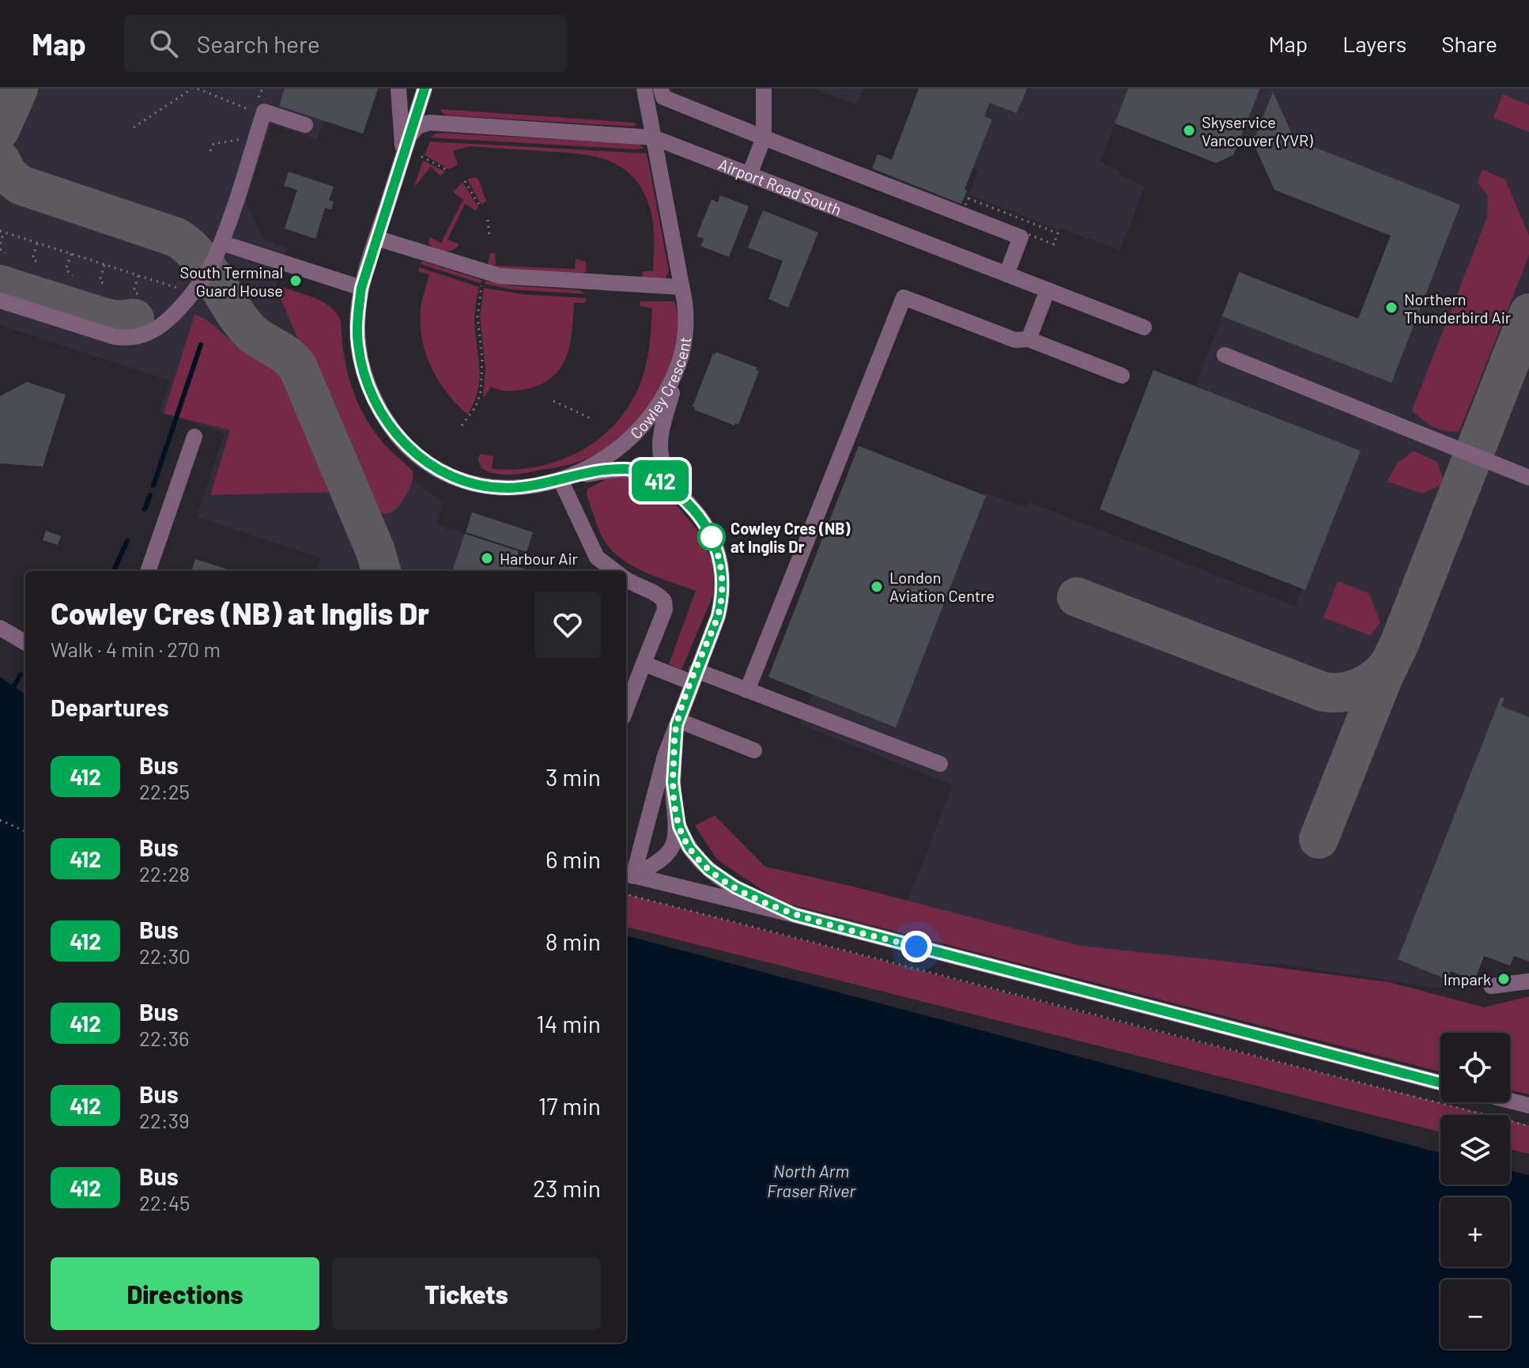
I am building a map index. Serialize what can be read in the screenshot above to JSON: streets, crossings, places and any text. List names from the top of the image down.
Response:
{
  "streets": {
    "street": ["Airport Road South", "Cowley Crescent"]
  },
  "crossings": [
    ["Airport Road South", "Cowley Crescent"]
  ],
  "water": ["North Arm Fraser River"],
  "places": [
    "Skyservice Vancouver (YVR)",
    "South Terminal Guard House",
    "Northern Thunderbird Air",
    "Cowley Cres (NB) at Inglis Dr",
    "Harbour Air",
    "London Aviation Centre",
    "Impark"
  ],
  "lines": ["bus line 412"],
  "page": {
    "header": "Map",
    "search": "Search here",
    "nav": ["Map", "Layers", "Share"],
    "on_map": "412",
    "heading": [
      ["Cowley Cres (NB) at Inglis Dr", "Walk · 4 min · 270 m"],
      "Departures"
    ],
    "list": [
      {
        "mark": "412",
        "name": "Bus",
        "note": "22:25",
        "value": "3 min"
      },
      {
        "mark": "412",
        "name": "Bus",
        "note": "22:28",
        "value": "6 min"
      },
      {
        "mark": "412",
        "name": "Bus",
        "note": "22:30",
        "value": "8 min"
      },
      {
        "mark": "412",
        "name": "Bus",
        "note": "22:36",
        "value": "14 min"
      },
      {
        "mark": "412",
        "name": "Bus",
        "note": "22:39",
        "value": "17 min"
      },
      {
        "mark": "412",
        "name": "Bus",
        "note": "22:45",
        "value": "23 min"
      }
    ],
    "map_buttons": ["+", "−"],
    "buttons": ["Directions", "Tickets"]
  }
}
